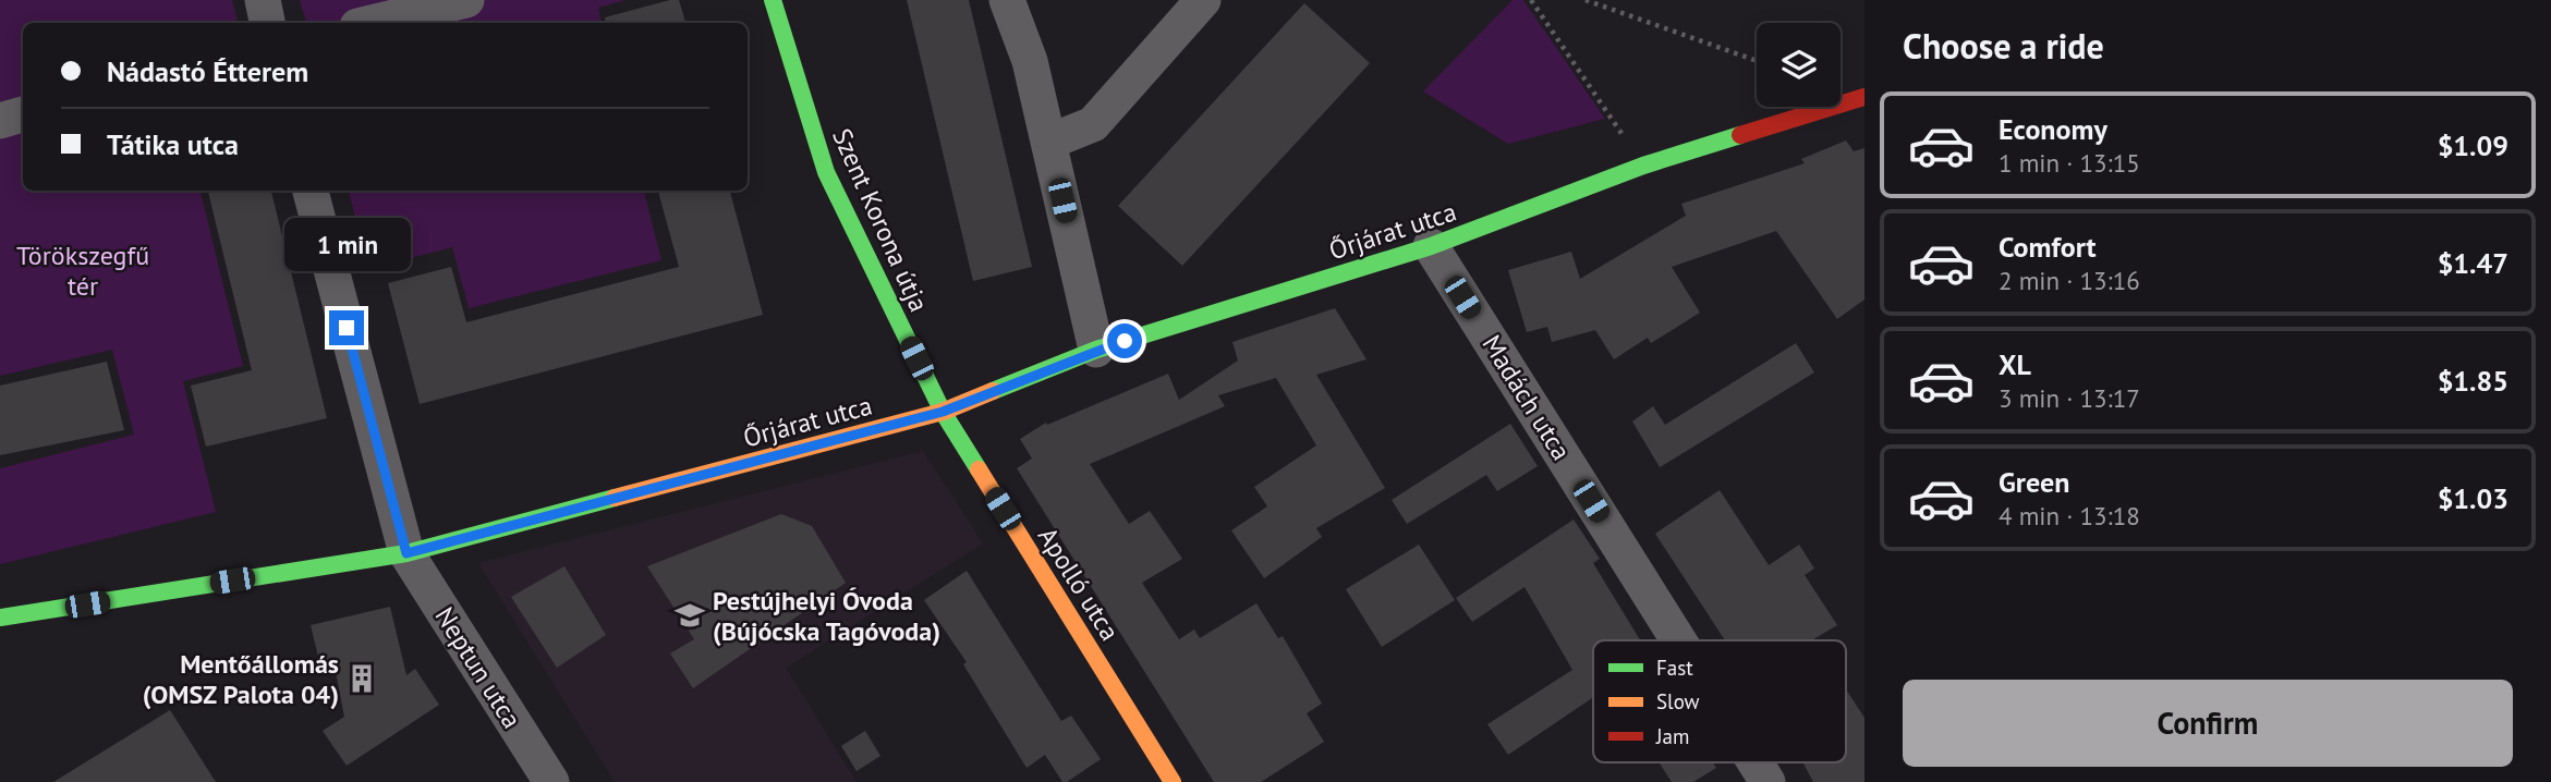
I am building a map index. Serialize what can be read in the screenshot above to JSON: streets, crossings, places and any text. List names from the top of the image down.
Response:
{
  "streets": {
    "street": [
      "Szent Korona útja",
      "Őrjárat utca",
      "Madách utca",
      "Apolló utca",
      "Neptun utca"
    ]
  },
  "crossings": [
    ["Szent Korona útja", "Őrjárat utca"],
    ["Szent Korona útja", "Apolló utca"],
    ["Őrjárat utca", "Madách utca"],
    ["Őrjárat utca", "Apolló utca"],
    ["Őrjárat utca", "Neptun utca"]
  ],
  "parks": ["Törökszegfű tér"],
  "places": {
    "school or university": ["Pestújhelyi Óvoda (Bújócska Tagóvoda)"],
    "building": ["Mentőállomás (OMSZ Palota 04)"]
  },
  "legend": ["Fast", "Slow", "Jam"],
  "page": {
    "heading": "Choose a ride",
    "banner": ["Nádastó Étterem", "Tátika utca"],
    "list": [
      {
        "name": "Economy",
        "note": "1 min · 13:15",
        "value": "$1.09"
      },
      {
        "name": "Comfort",
        "note": "2 min · 13:16",
        "value": "$1.47"
      },
      {
        "name": "XL",
        "note": "3 min · 13:17",
        "value": "$1.85"
      },
      {
        "name": "Green",
        "note": "4 min · 13:18",
        "value": "$1.03"
      }
    ],
    "bubble": "1 min",
    "buttons": "Confirm"
  }
}
